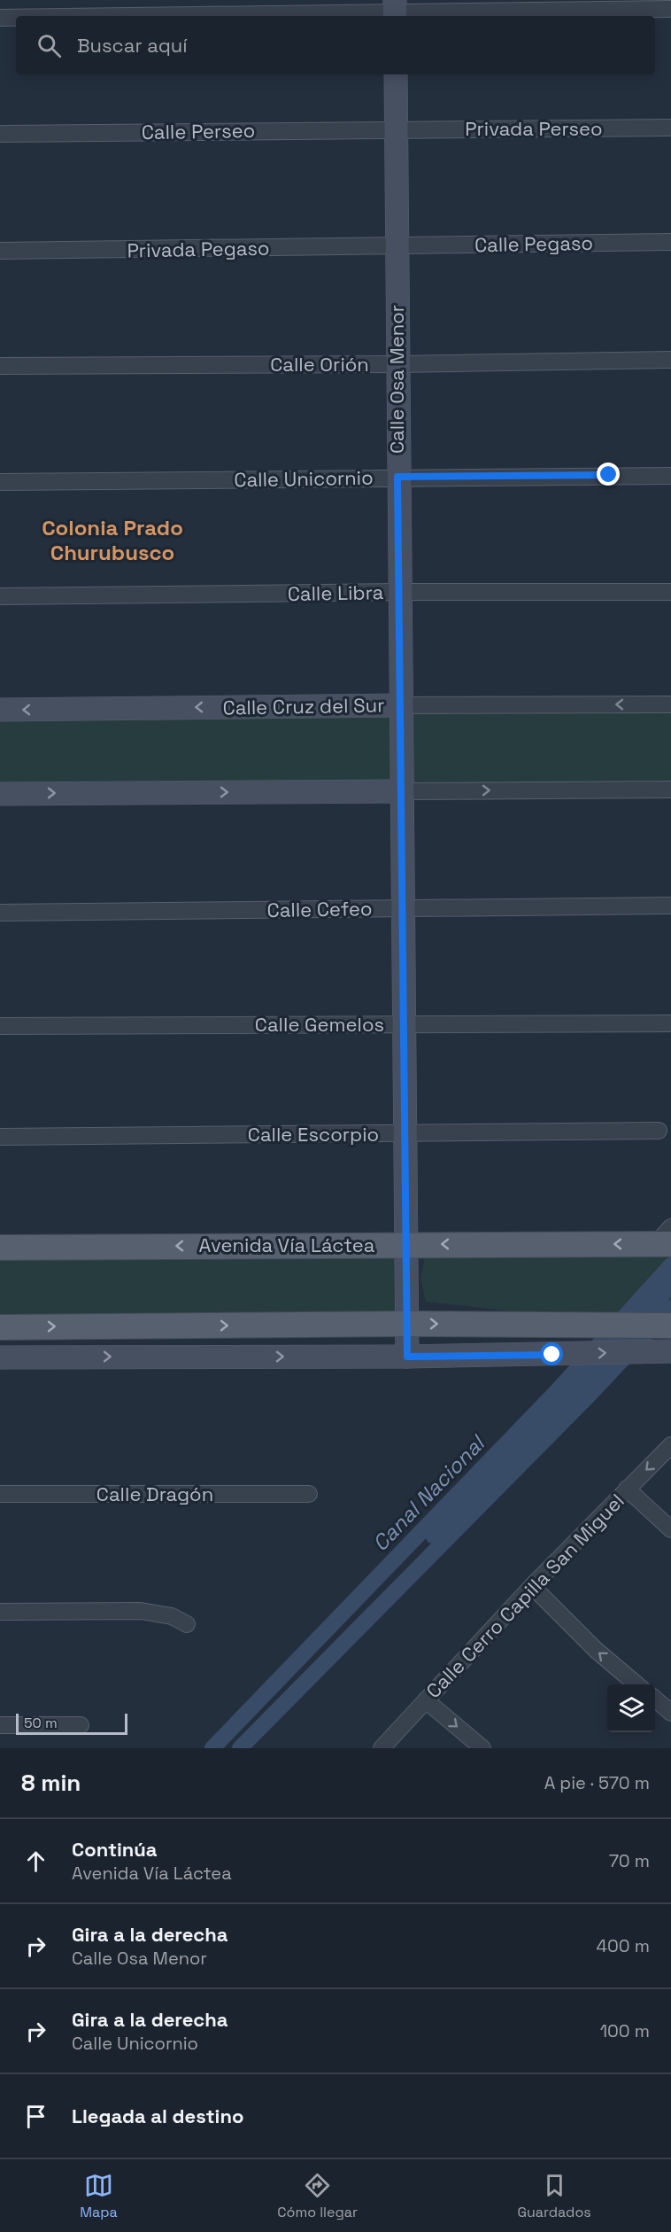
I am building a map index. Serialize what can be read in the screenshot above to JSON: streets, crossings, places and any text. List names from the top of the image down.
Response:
{
  "streets": {
    "main road": ["Avenida Vía Láctea"],
    "street": [
      "Privada Perseo",
      "Calle Perseo",
      "Calle Pegaso",
      "Privada Pegaso",
      "Calle Orión",
      "Calle Osa Menor",
      "Calle Unicornio",
      "Calle Libra",
      "Calle Cruz del Sur",
      "Calle Cefeo",
      "Calle Gemelos",
      "Calle Escorpio",
      "Calle Dragón",
      "Calle Cerro Capilla San Miguel"
    ]
  },
  "crossings": [
    ["Privada Perseo", "Calle Perseo"],
    ["Privada Perseo", "Calle Osa Menor"],
    ["Calle Perseo", "Calle Osa Menor"],
    ["Calle Pegaso", "Privada Pegaso"],
    ["Calle Pegaso", "Calle Osa Menor"],
    ["Privada Pegaso", "Calle Osa Menor"],
    ["Calle Orión", "Calle Osa Menor"],
    ["Calle Osa Menor", "Calle Unicornio"],
    ["Calle Osa Menor", "Calle Libra"],
    ["Calle Osa Menor", "Calle Cruz del Sur"],
    ["Calle Osa Menor", "Calle Cefeo"],
    ["Calle Osa Menor", "Calle Gemelos"],
    ["Calle Osa Menor", "Calle Escorpio"],
    ["Calle Osa Menor", "Avenida Vía Láctea"]
  ],
  "districts": ["Colonia Prado Churubusco"],
  "water": ["Canal Nacional"],
  "scale_bar": "50 m",
  "page": {
    "search": "Buscar aquí",
    "scale": "50 m",
    "heading": ["8 min", "A pie · 570 m"],
    "list": [
      ["Continúa", "Avenida Vía Láctea", "70 m"],
      ["Gira a la derecha", "Calle Osa Menor", "400 m"],
      ["Gira a la derecha", "Calle Unicornio", "100 m"],
      "Llegada al destino"
    ],
    "nav": ["Mapa", "Cómo llegar", "Guardados"]
  }
}
